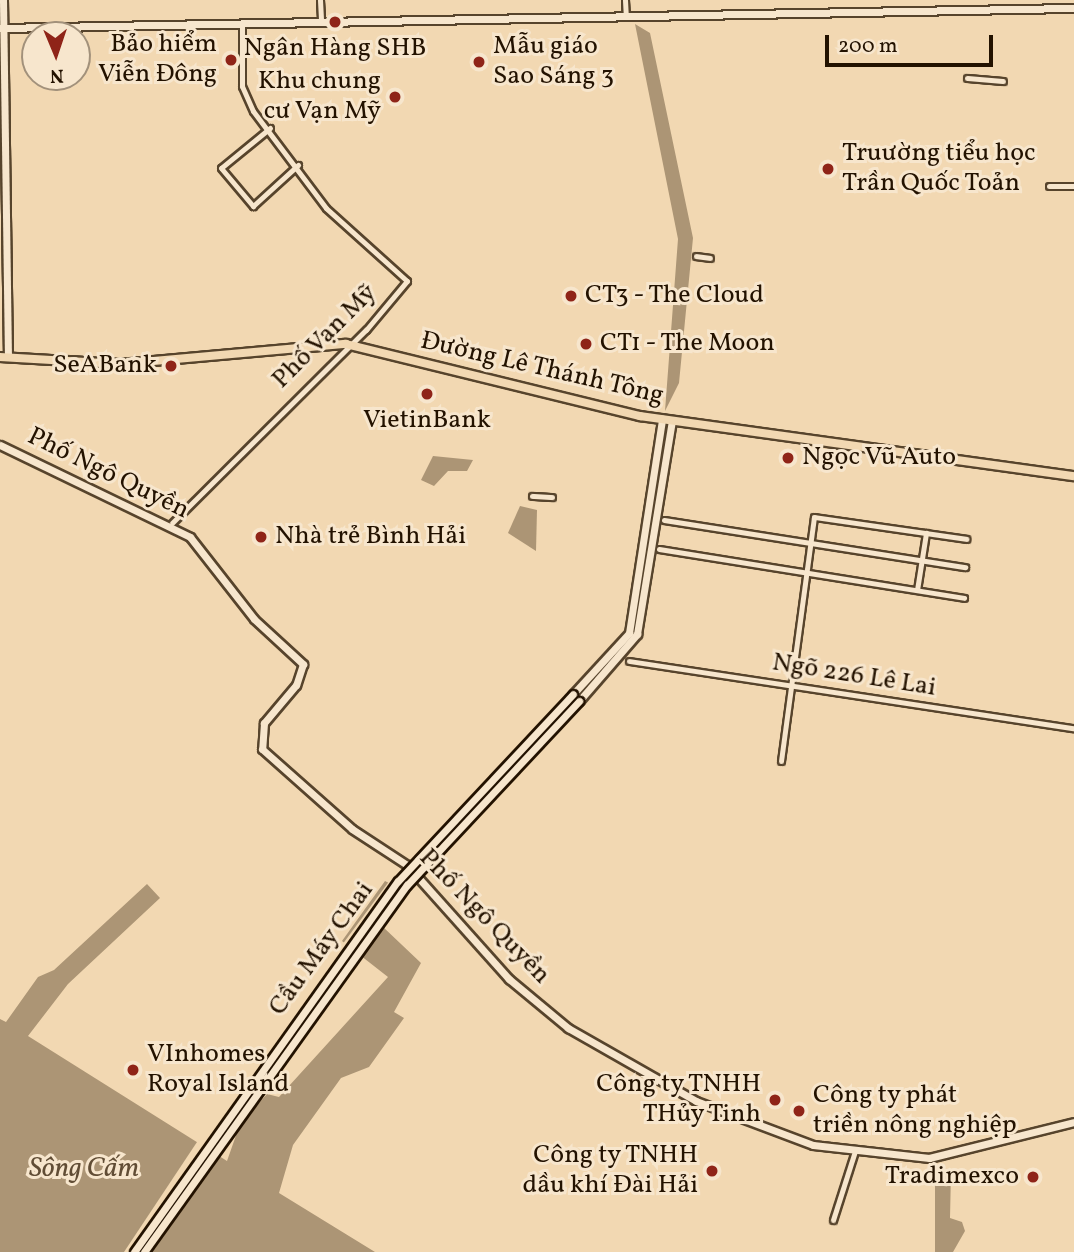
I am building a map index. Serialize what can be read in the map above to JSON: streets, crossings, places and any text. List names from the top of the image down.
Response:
{
  "streets": {
    "main road": ["Đường Lê Thánh Tông"],
    "street": [
      "Phố Vạn Mỹ",
      "Phố Ngô Quyền",
      "Ngõ 226 Lê Lai",
      "Cầu Máy Chai"
    ]
  },
  "crossings": [
    ["Phố Vạn Mỹ", "Đường Lê Thánh Tông"],
    ["Phố Vạn Mỹ", "Phố Ngô Quyền"],
    ["Đường Lê Thánh Tông", "Cầu Máy Chai"]
  ],
  "water": ["Sông Cấm"],
  "places": [
    "Ngân Hàng SHB",
    "Bảo hiểm Viễn Đông",
    "Mẫu giáo Sao Sáng 3",
    "Khu chung cư Vạn Mỹ",
    "Truường tiểu học Trần Quốc Toản",
    "CT3 - The Cloud",
    "CT1 - The Moon",
    "SeABank",
    "VietinBank",
    "Ngọc Vũ Auto",
    "Nhà trẻ Bình Hải",
    "VInhomes Royal Island",
    "Công ty TNHH THủy Tinh",
    "Công ty phát triền nông nghiệp",
    "Công ty TNHH dầu khí Đài Hải",
    "Tradimexco"
  ],
  "scale_bar": "200 m",
  "north": "bottom"
}
